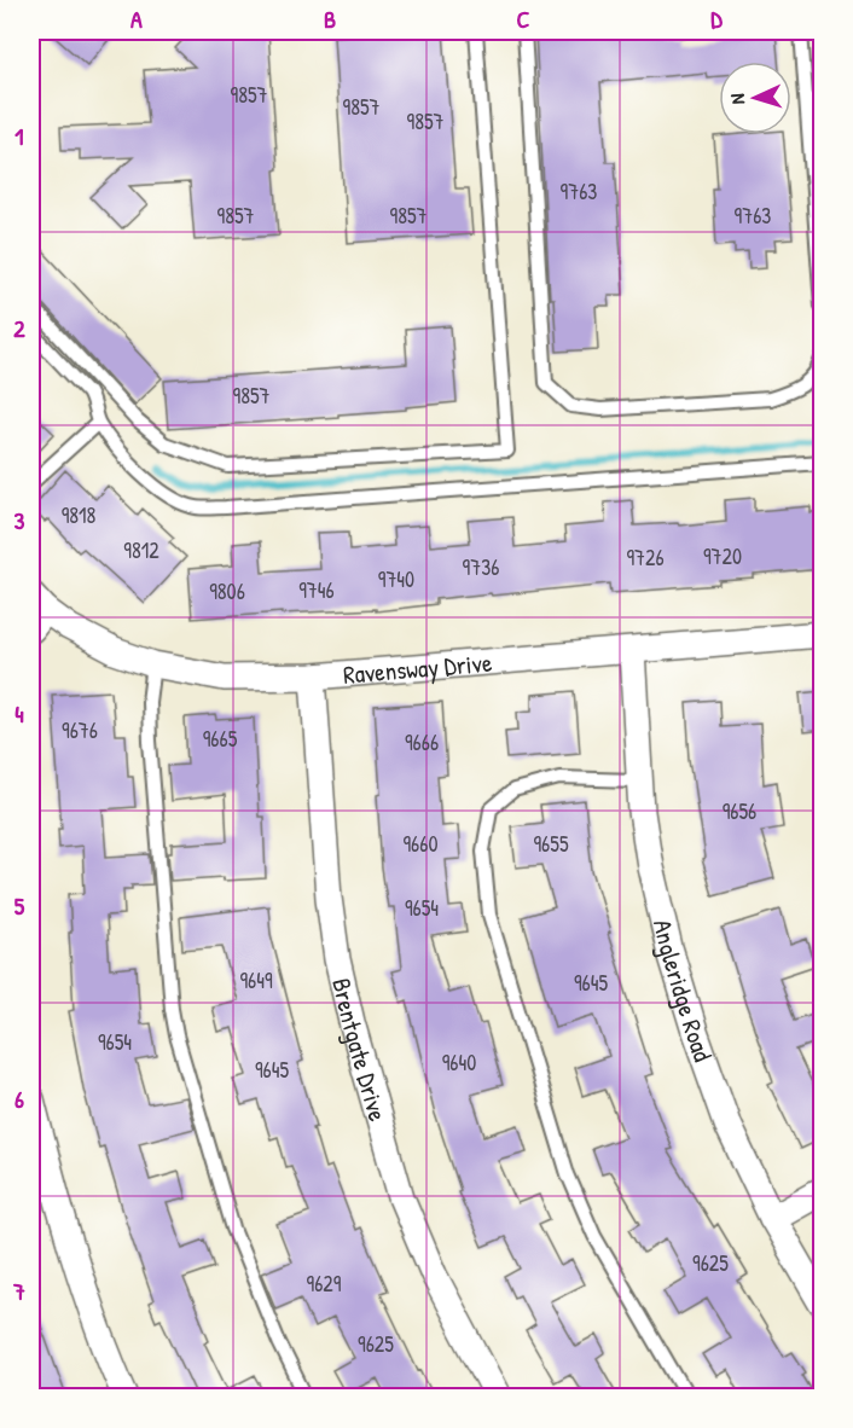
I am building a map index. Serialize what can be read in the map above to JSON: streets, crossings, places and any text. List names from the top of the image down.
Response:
{
  "streets": {
    "street": ["Ravensway Drive", "Angleridge Road", "Brentgate Drive"]
  },
  "crossings": [
    ["Ravensway Drive", "Angleridge Road"],
    ["Ravensway Drive", "Brentgate Drive"]
  ],
  "house_numbers": [
    "9857",
    "9857",
    "9857",
    "9763",
    "9857",
    "9857",
    "9763",
    "9857",
    "9818",
    "9812",
    "9720",
    "9726",
    "9736",
    "9740",
    "9746",
    "9806",
    "9676",
    "9665",
    "9666",
    "9656",
    "9660",
    "9655",
    "9654",
    "9649",
    "9645",
    "9654",
    "9640",
    "9645",
    "9625",
    "9629",
    "9625"
  ],
  "north": "left",
  "grid": {
    "columns": [
      "A",
      "B",
      "C",
      "D"
    ],
    "rows": [
      "1",
      "2",
      "3",
      "4",
      "5",
      "6",
      "7"
    ]
  }
}
